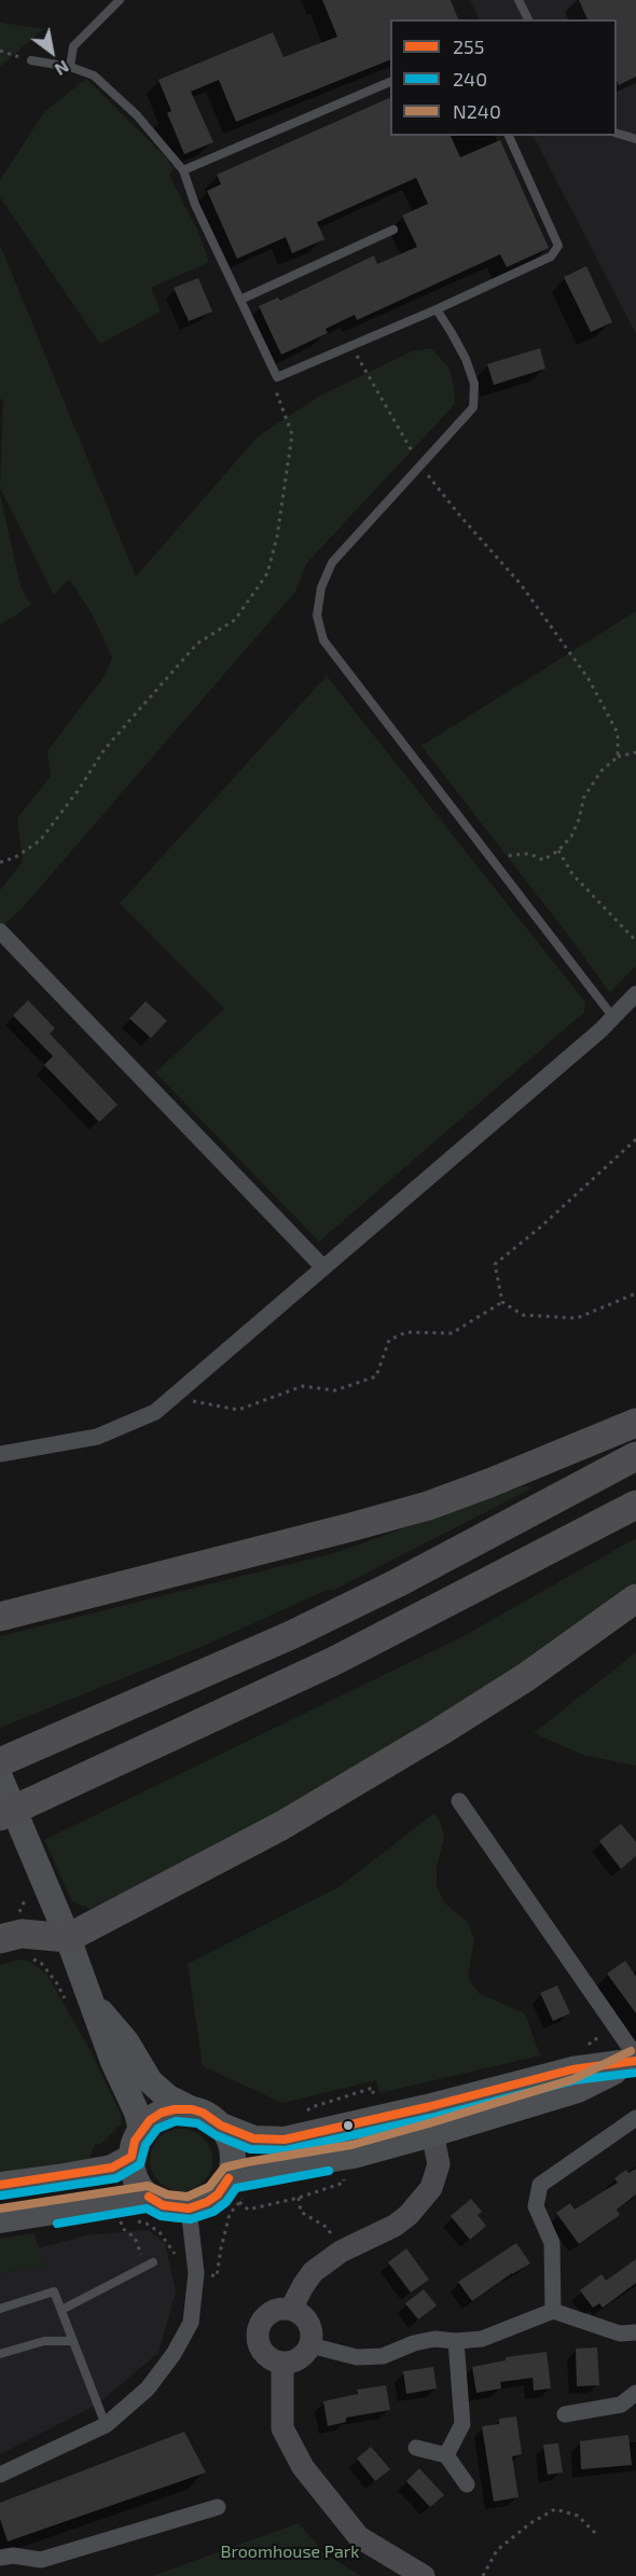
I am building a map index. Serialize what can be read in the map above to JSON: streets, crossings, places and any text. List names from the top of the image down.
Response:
{
  "parks": ["Broomhouse Park"],
  "lines": ["transit line N240", "transit line 255", "transit line 240"],
  "legend": ["255", "240", "N240"],
  "north": "bottom right"
}
